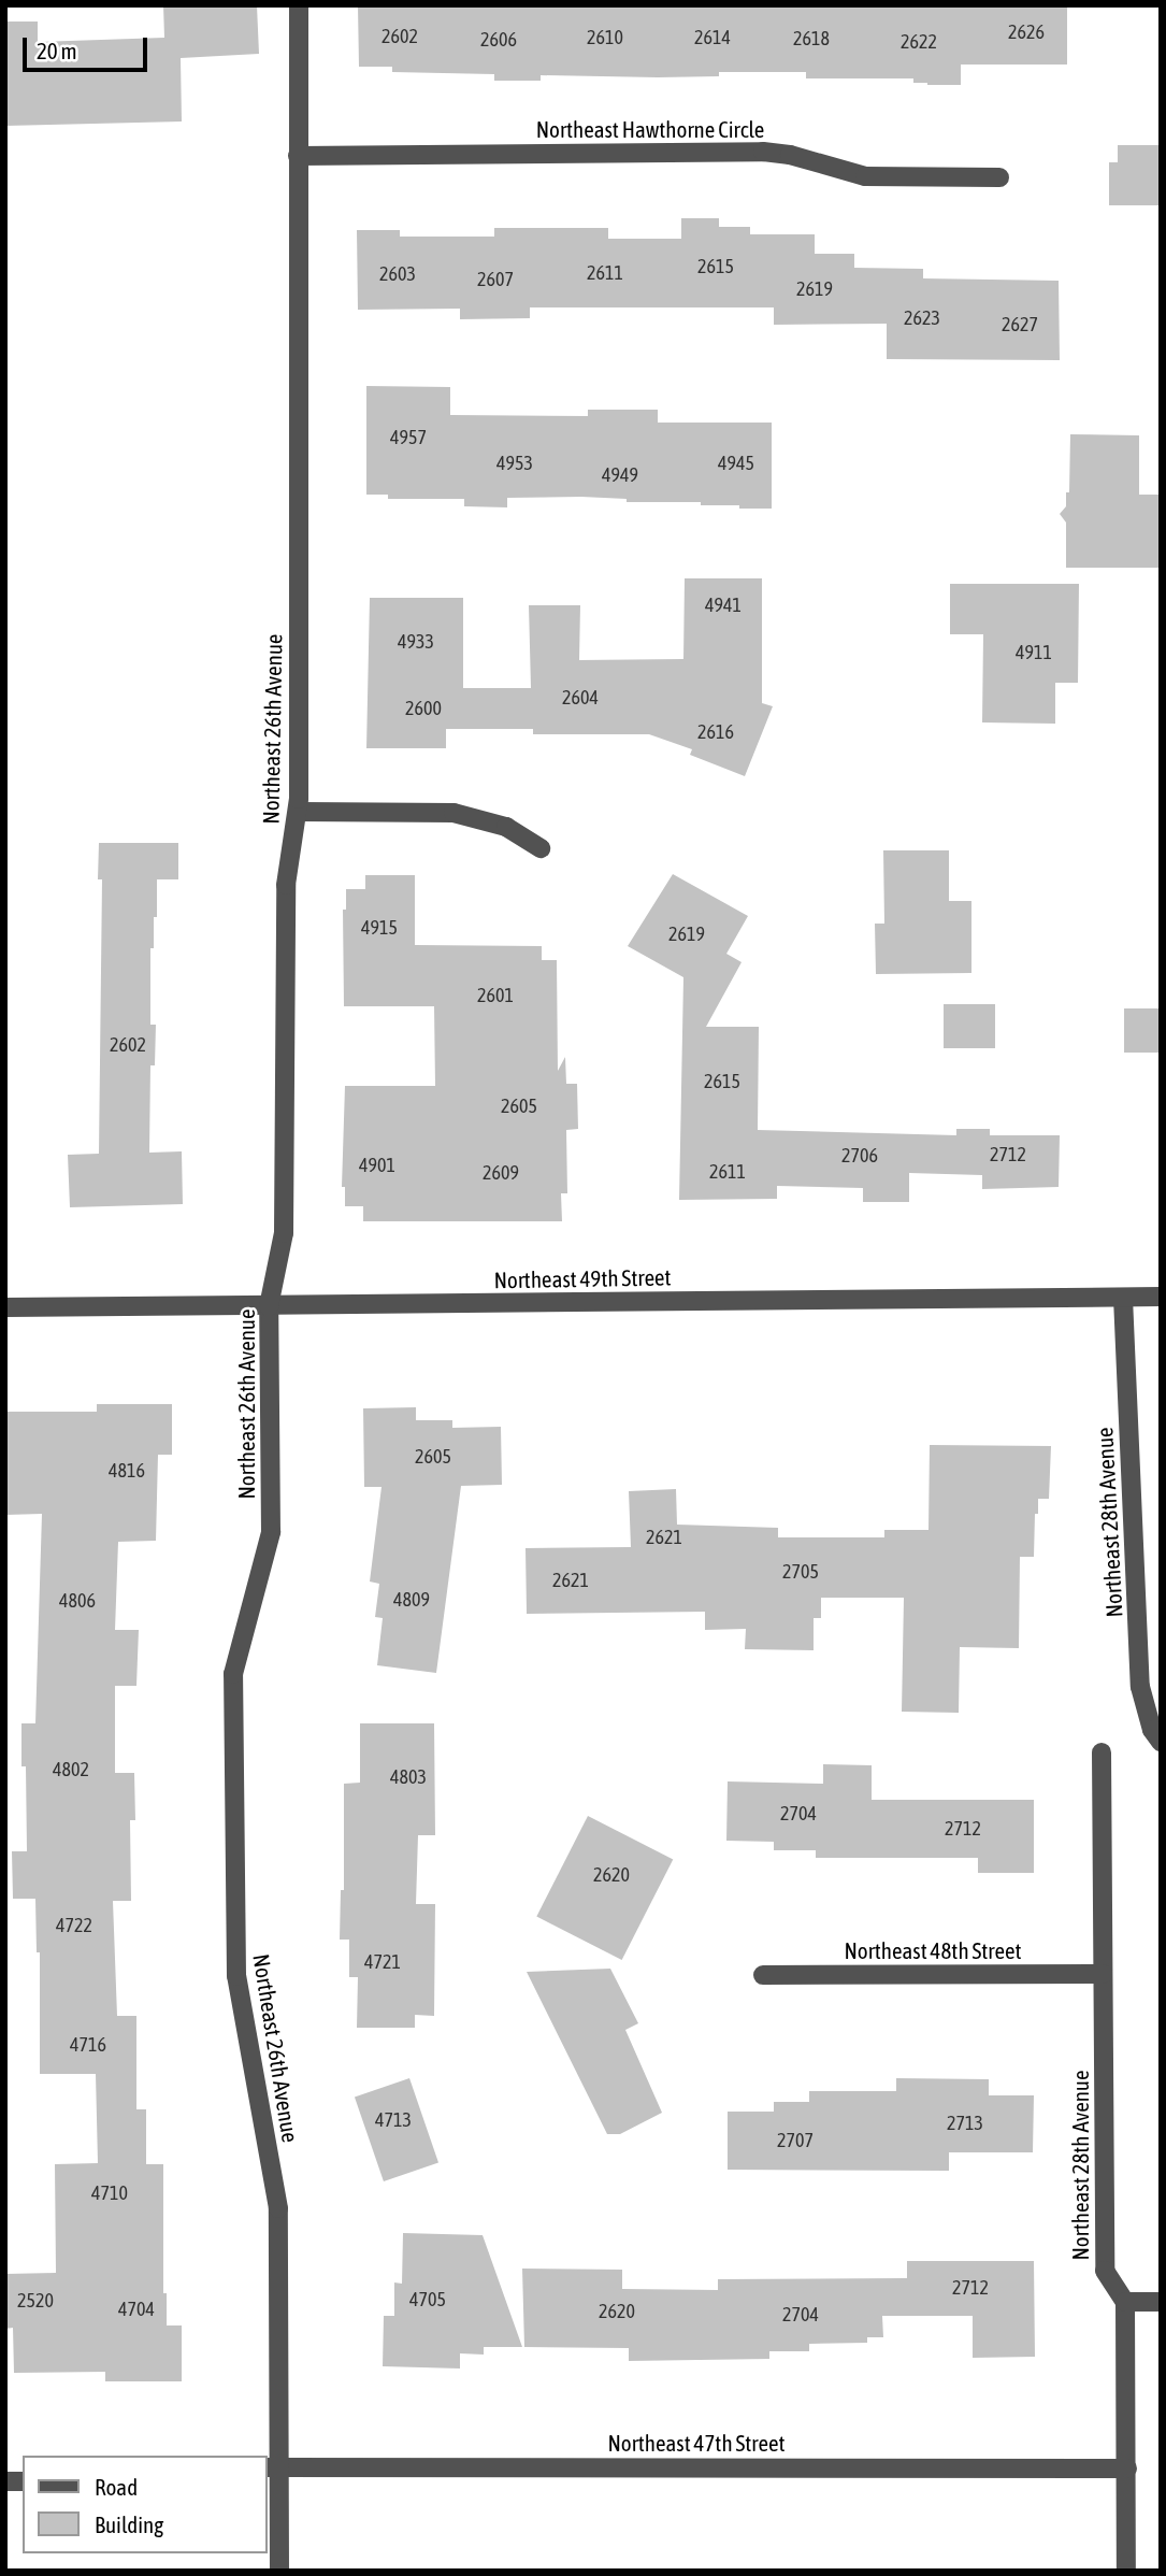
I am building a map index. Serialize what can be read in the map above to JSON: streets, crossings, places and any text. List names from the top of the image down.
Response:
{
  "streets": {
    "street": [
      "Northeast Hawthorne Circle",
      "Northeast 26th Avenue",
      "Northeast 49th Street",
      "Northeast 28th Avenue",
      "Northeast 48th Street",
      "Northeast 47th Street"
    ]
  },
  "crossings": [
    ["Northeast Hawthorne Circle", "Northeast 26th Avenue"],
    ["Northeast 26th Avenue", "Northeast 49th Street"],
    ["Northeast 26th Avenue", "Northeast 47th Street"],
    ["Northeast 49th Street", "Northeast 28th Avenue"],
    ["Northeast 28th Avenue", "Northeast 48th Street"]
  ],
  "house_numbers": [
    "2626",
    "2602",
    "2610",
    "2614",
    "2618",
    "2606",
    "2622",
    "2615",
    "2611",
    "2603",
    "2607",
    "2619",
    "2623",
    "2627",
    "4957",
    "4953",
    "4945",
    "4949",
    "4941",
    "4933",
    "4911",
    "2604",
    "2600",
    "2616",
    "4915",
    "2619",
    "2601",
    "2602",
    "2615",
    "2605",
    "2712",
    "2706",
    "4901",
    "2611",
    "2609",
    "2605",
    "4816",
    "2621",
    "2705",
    "2621",
    "4809",
    "4806",
    "4802",
    "4803",
    "2704",
    "2712",
    "2620",
    "4722",
    "4721",
    "4716",
    "4713",
    "2713",
    "2707",
    "4710",
    "2712",
    "4705",
    "2520",
    "4704",
    "2620",
    "2704"
  ],
  "legend": ["Road", "Building"],
  "scale_bar": "20 m"
}
